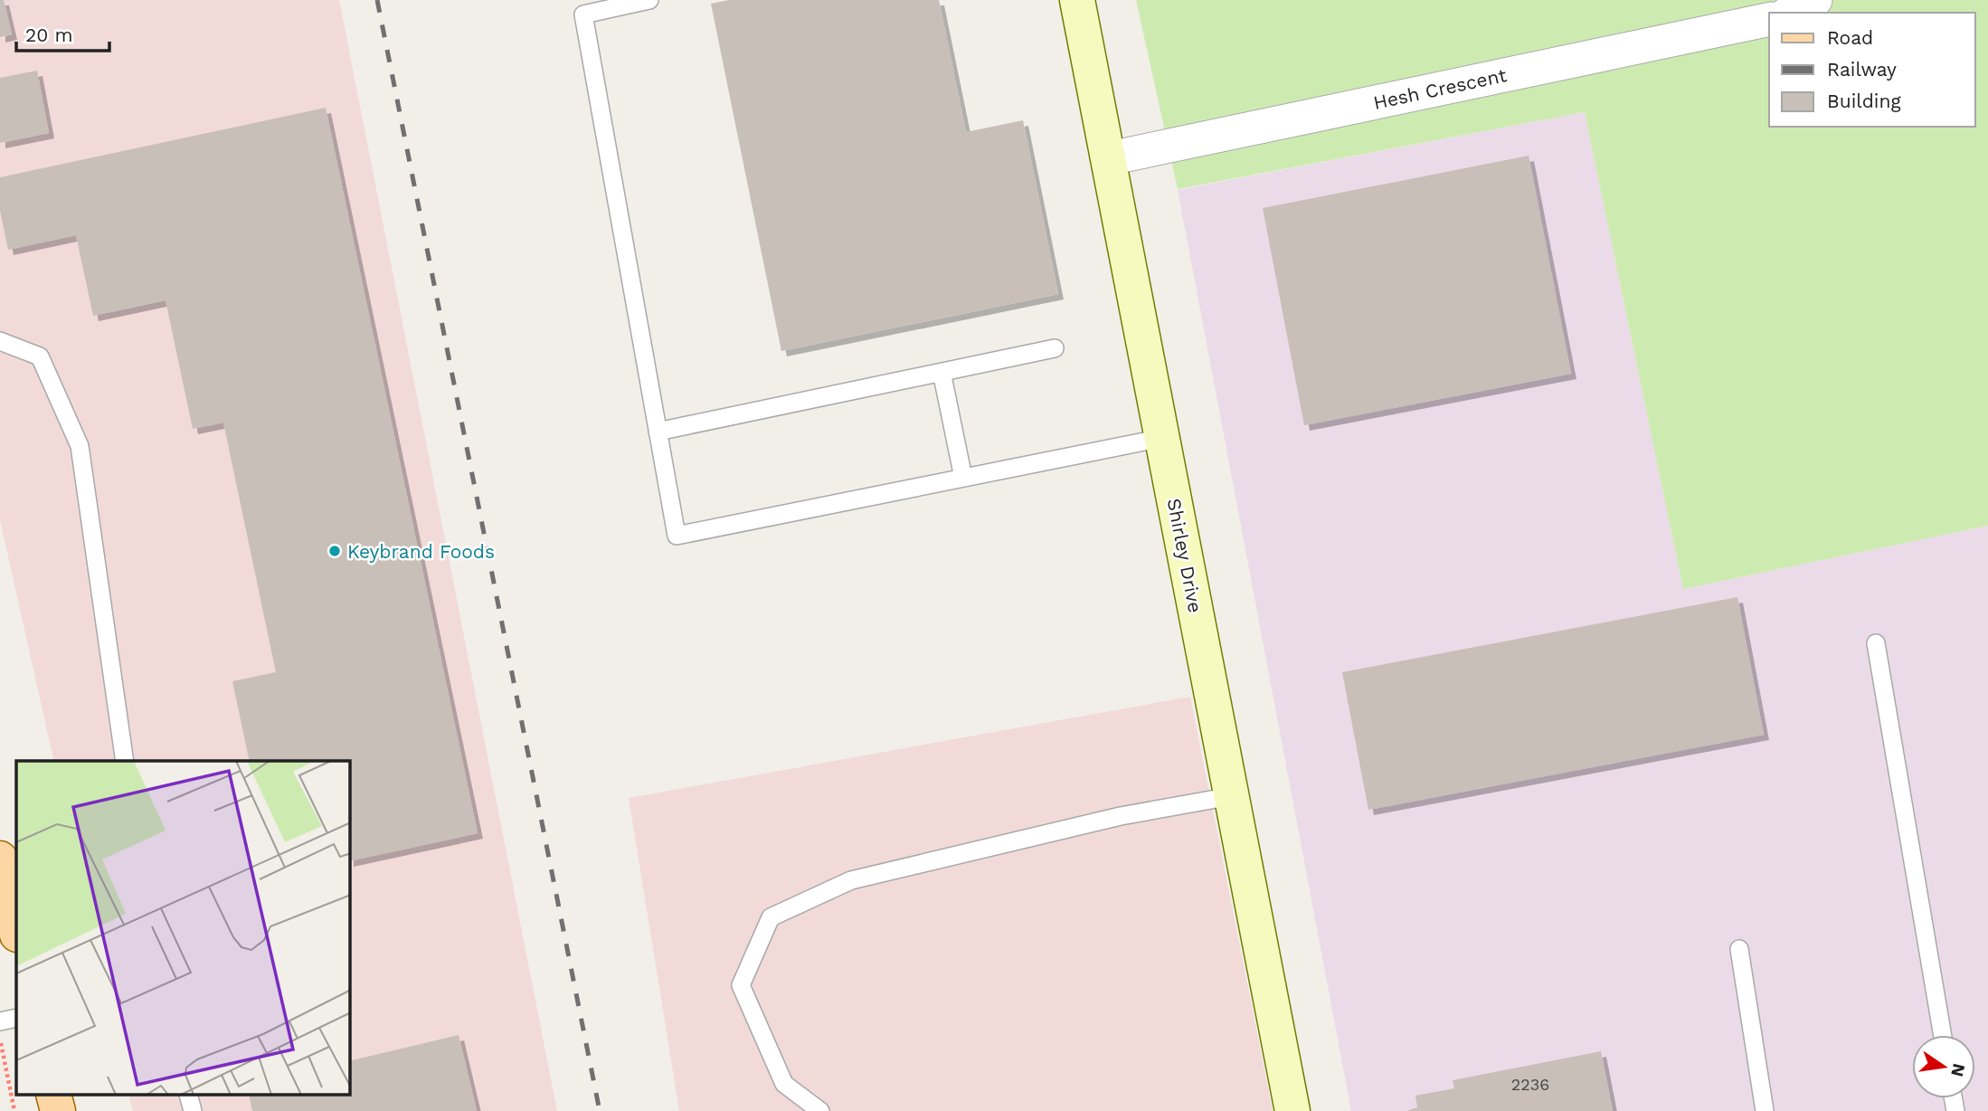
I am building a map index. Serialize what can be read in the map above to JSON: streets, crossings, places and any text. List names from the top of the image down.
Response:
{
  "streets": {
    "street": ["Hesh Crescent", "Shirley Drive"]
  },
  "crossings": [
    ["Hesh Crescent", "Shirley Drive"]
  ],
  "places": ["Keybrand Foods"],
  "house_numbers": ["2236"],
  "legend": ["Road", "Railway", "Building"],
  "scale_bar": "20 m",
  "north": "right"
}
